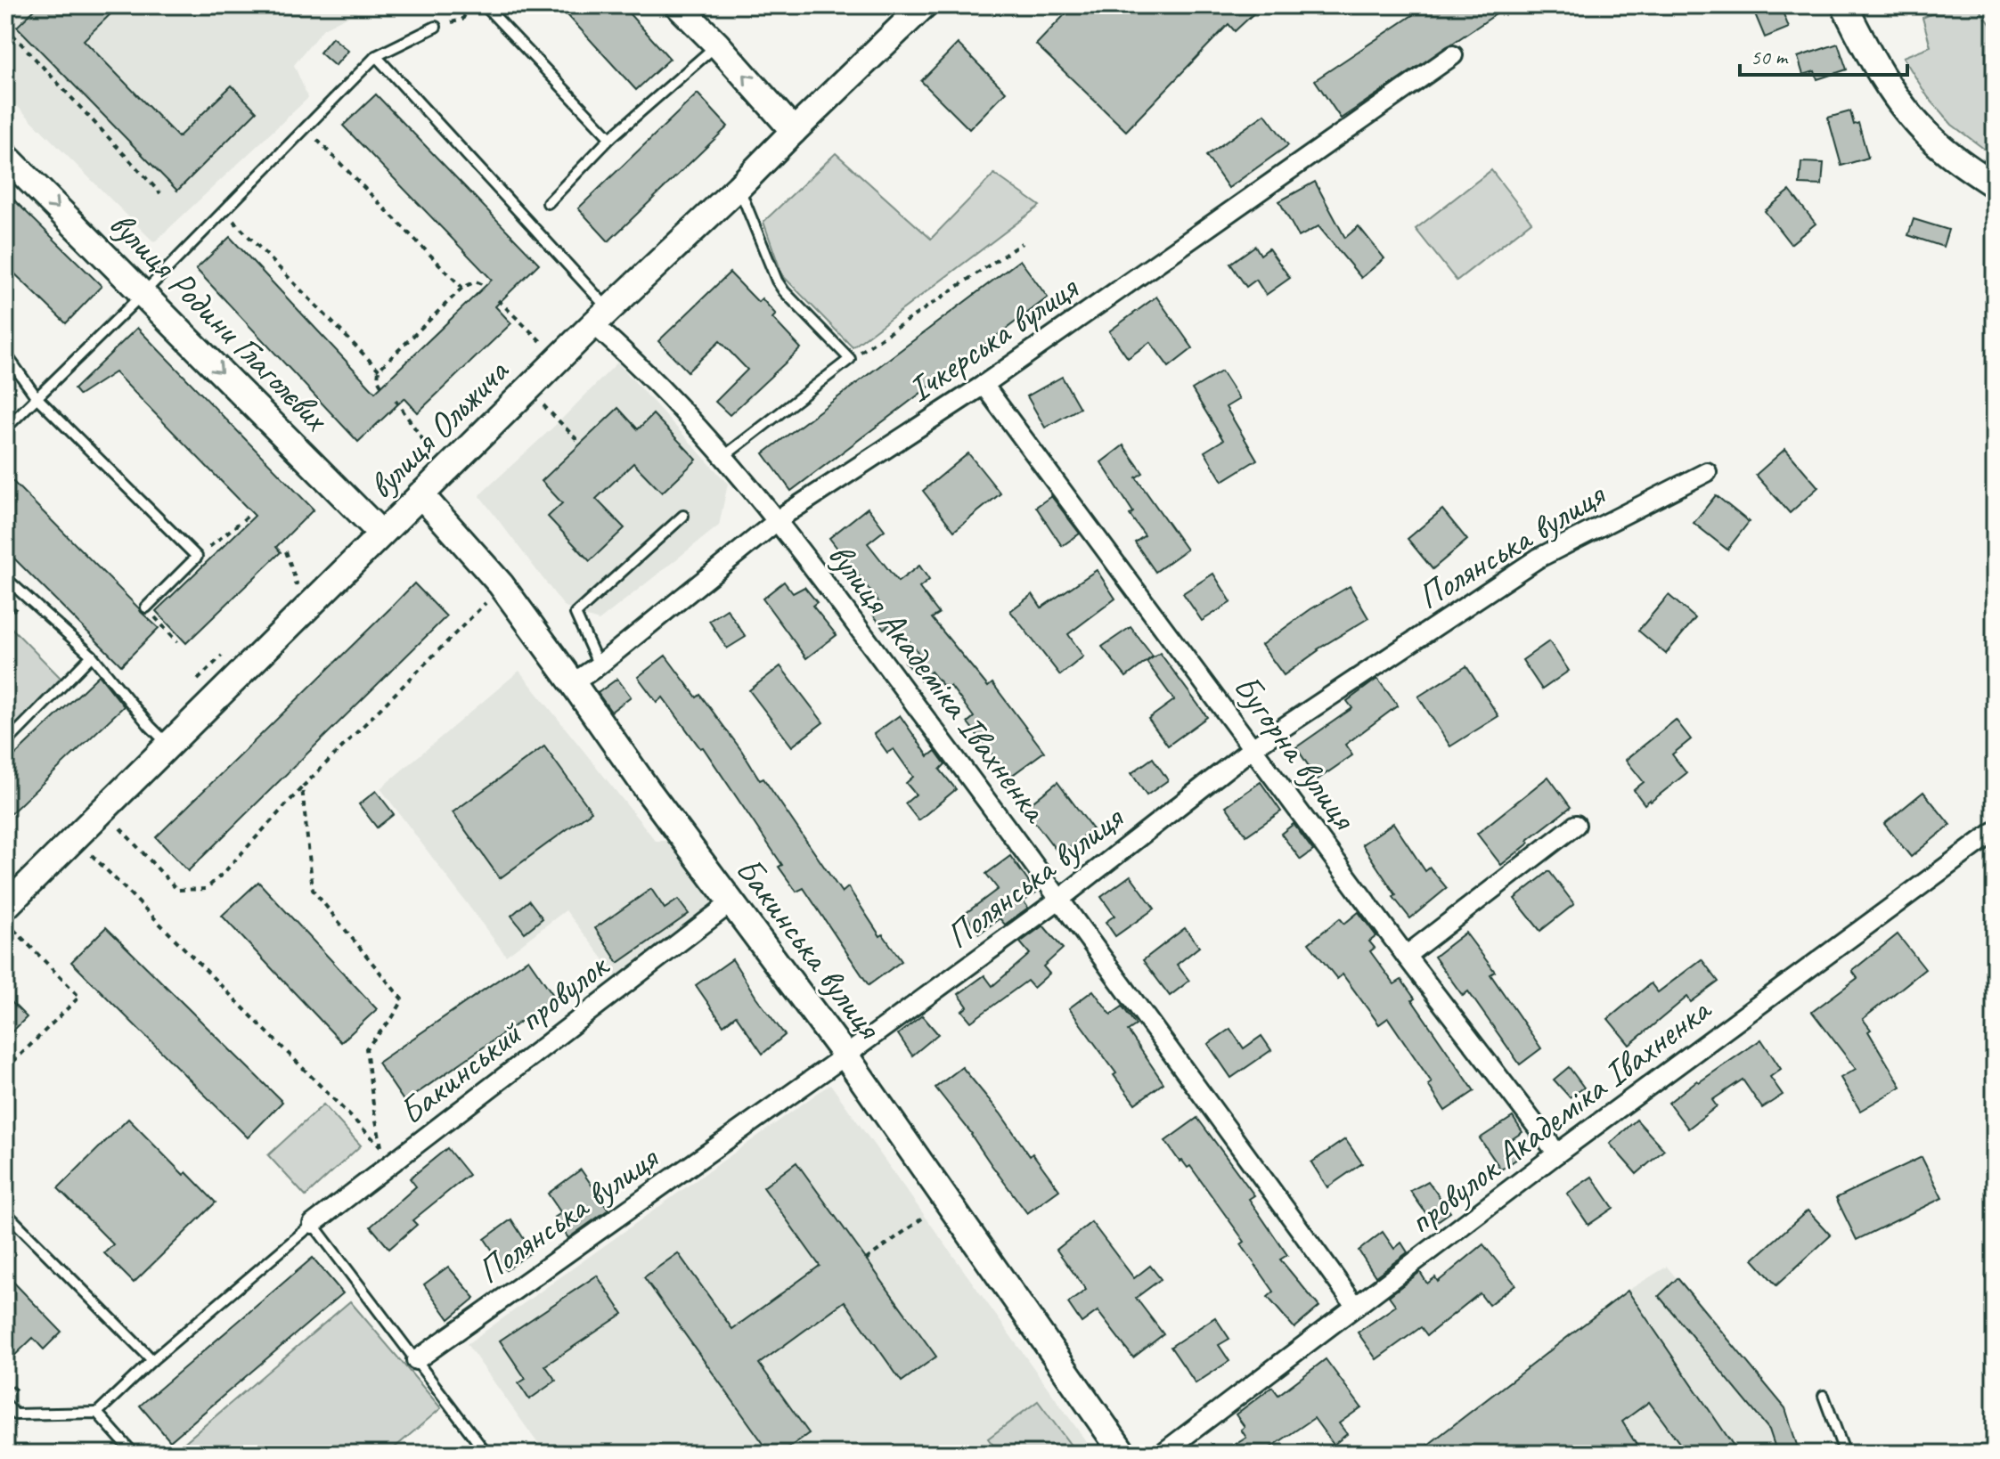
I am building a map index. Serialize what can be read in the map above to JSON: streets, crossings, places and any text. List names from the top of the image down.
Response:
{
  "streets": {
    "street": [
      "вулиця Родини Глаголєвих",
      "Ічкерська вулиця",
      "вулиця Ольжича",
      "Полянська вулиця",
      "вулиця Академіка Івахненка",
      "Бугорна вулиця",
      "Бакинська вулиця",
      "Бакинський провулок",
      "провулок Академіка Івахненка"
    ]
  },
  "crossings": [
    ["вулиця Родини Глаголєвих", "вулиця Ольжича"],
    ["Ічкерська вулиця", "вулиця Академіка Івахненка"],
    ["Ічкерська вулиця", "Бугорна вулиця"],
    ["Ічкерська вулиця", "Бакинська вулиця"],
    ["вулиця Ольжича", "вулиця Академіка Івахненка"],
    ["вулиця Ольжича", "Бакинська вулиця"],
    ["Полянська вулиця", "вулиця Академіка Івахненка"],
    ["Полянська вулиця", "Бугорна вулиця"],
    ["Полянська вулиця", "Бакинська вулиця"],
    ["вулиця Академіка Івахненка", "провулок Академіка Івахненка"],
    ["Бугорна вулиця", "провулок Академіка Івахненка"],
    ["Бакинська вулиця", "Бакинський провулок"]
  ],
  "one_way": ["вулиця Родини Глаголєвих"],
  "scale_bar": "50 m"
}
